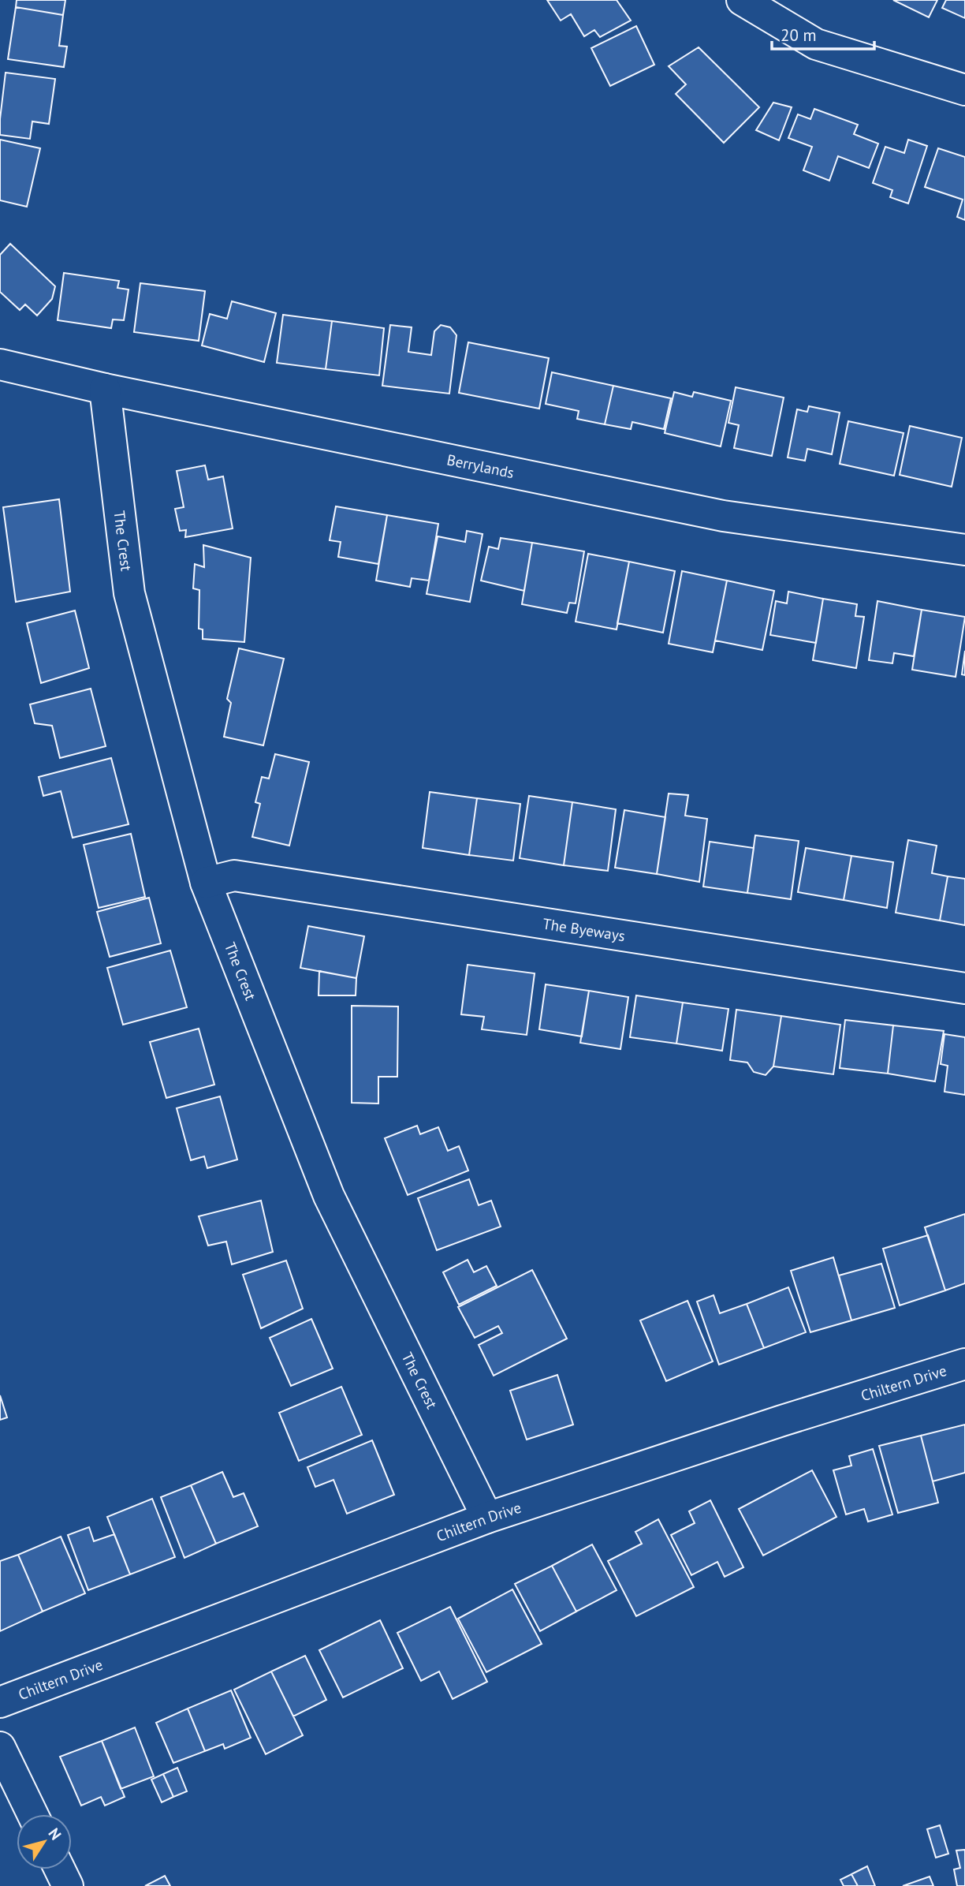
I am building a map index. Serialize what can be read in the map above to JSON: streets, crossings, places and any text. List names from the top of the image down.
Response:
{
  "streets": {
    "street": [
      "Berrylands",
      "The Crest",
      "The Byeways",
      "Chiltern Drive"
    ]
  },
  "crossings": [
    ["Berrylands", "The Crest"],
    ["The Crest", "The Byeways"],
    ["The Crest", "Chiltern Drive"]
  ],
  "scale_bar": "20 m",
  "north": "top right"
}
